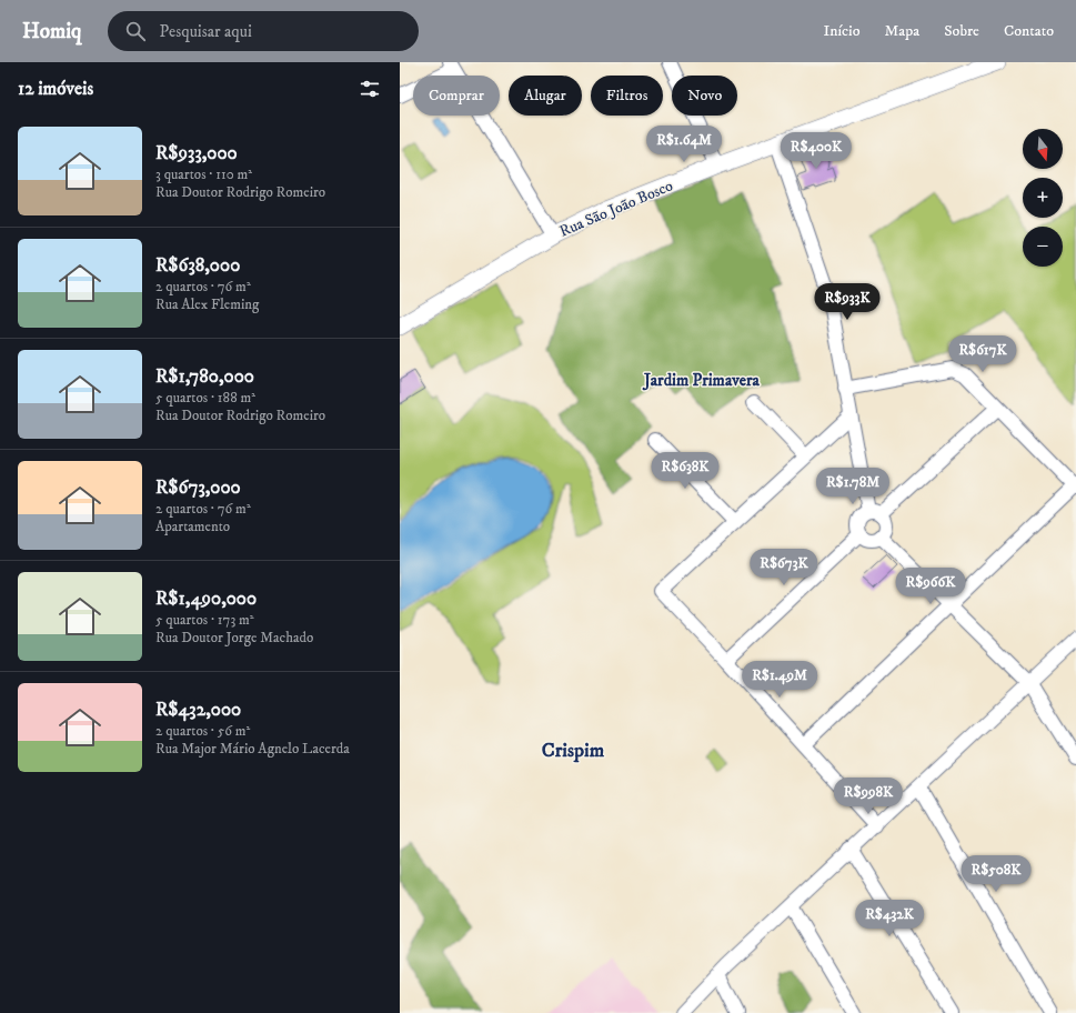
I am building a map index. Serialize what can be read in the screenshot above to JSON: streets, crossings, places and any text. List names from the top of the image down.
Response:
{
  "streets": {
    "main road": ["Rua São João Bosco"]
  },
  "districts": ["Jardim Primavera", "Crispim"],
  "north": "bottom",
  "page": {
    "header": "Homiq",
    "search": "Pesquisar aqui",
    "nav": [
      "Início",
      "Mapa",
      "Sobre",
      "Contato"
    ],
    "heading": "12 imóveis",
    "chip": [
      "Comprar",
      "Alugar",
      "Filtros",
      "Novo"
    ],
    "list": [
      {
        "name": "R$933,000",
        "note": "3 quartos · 110 m² · Rua Doutor Rodrigo Romeiro"
      },
      {
        "name": "R$638,000",
        "note": "2 quartos · 76 m² · Rua Alex Fleming"
      },
      {
        "name": "R$1,780,000",
        "note": "5 quartos · 188 m² · Rua Doutor Rodrigo Romeiro"
      },
      {
        "name": "R$673,000",
        "note": "2 quartos · 76 m² · Apartamento"
      },
      {
        "name": "R$1,490,000",
        "note": "5 quartos · 173 m² · Rua Doutor Jorge Machado"
      },
      {
        "name": "R$432,000",
        "note": "2 quartos · 56 m² · Rua Major Mário Agnelo Lacerda"
      }
    ],
    "price": [
      "R$1.64M",
      "R$400K",
      "R$933K",
      "R$617K",
      "R$638K",
      "R$1.78M",
      "R$673K",
      "R$966K",
      "R$1.49M",
      "R$998K",
      "R$508K",
      "R$432K"
    ],
    "map_buttons": ["+", "−"]
  }
}
